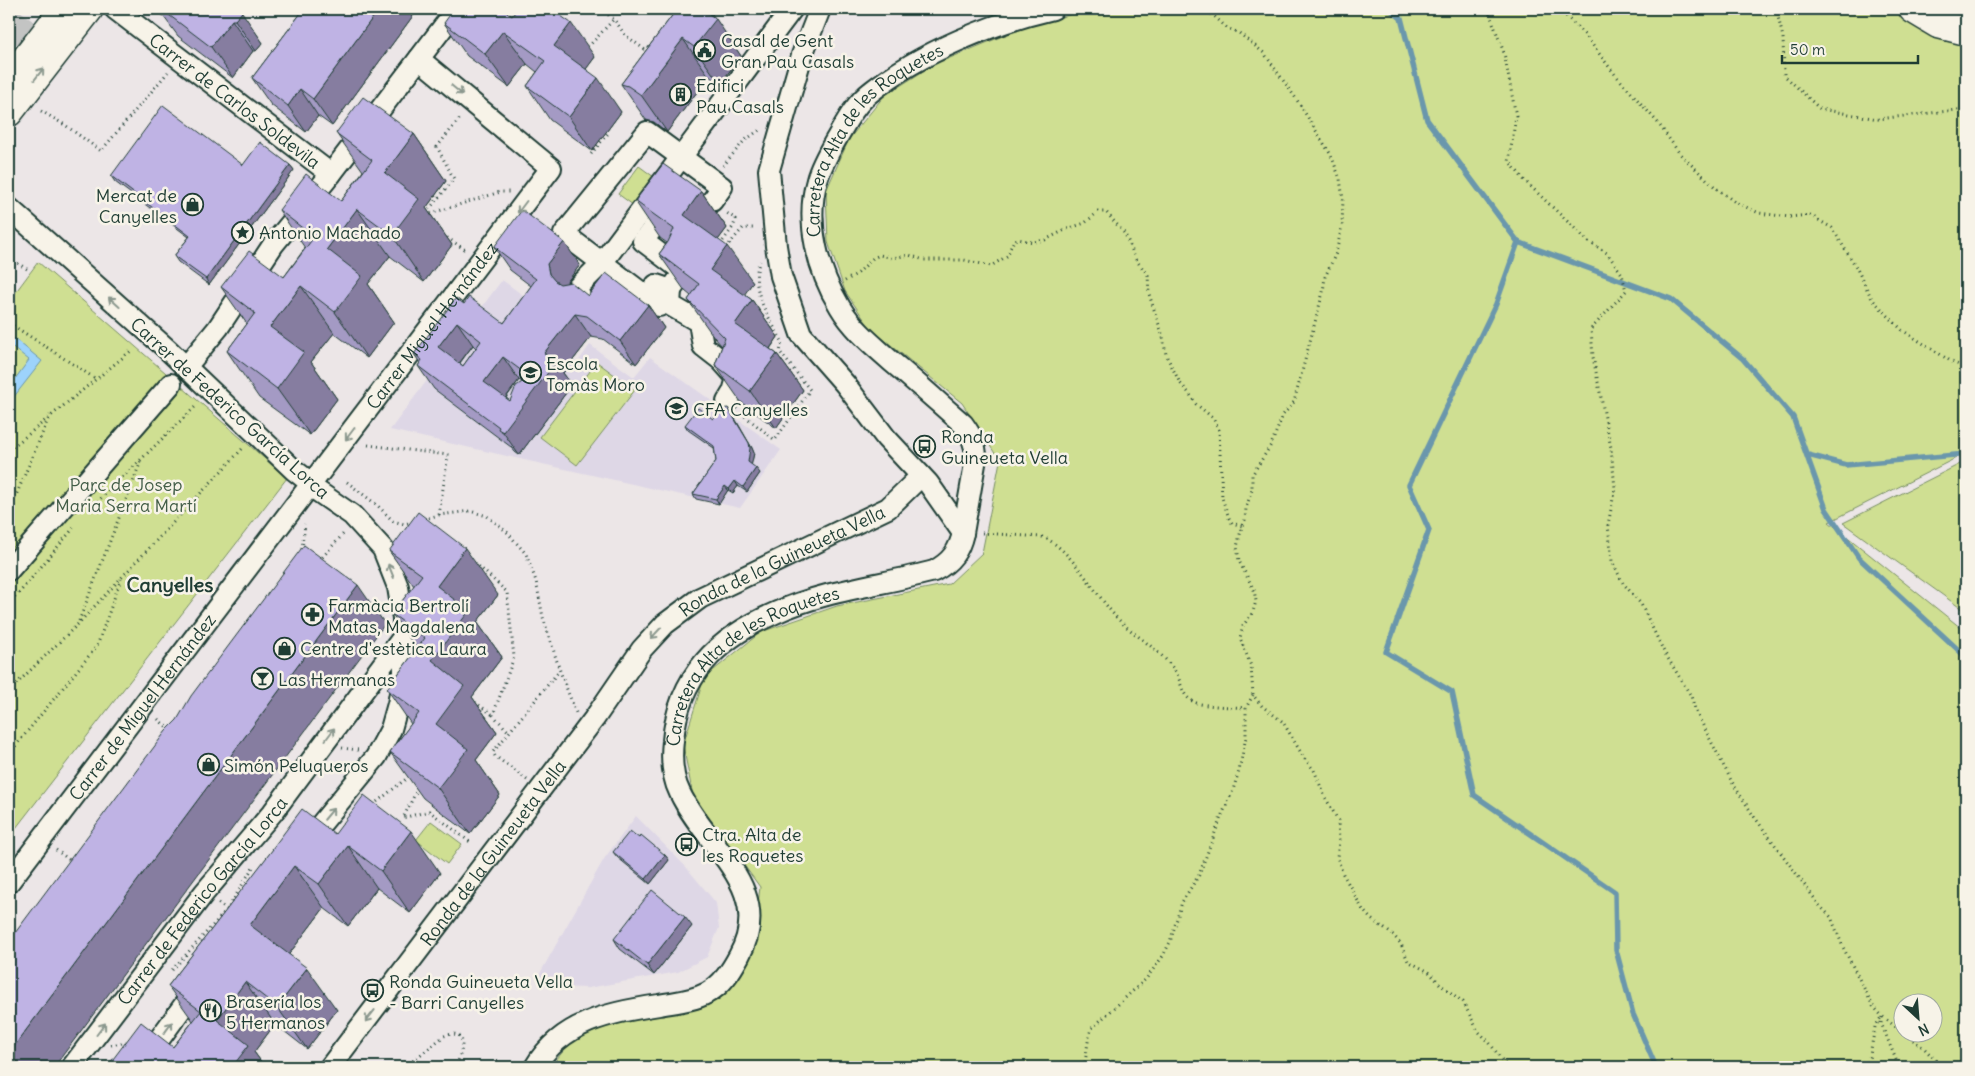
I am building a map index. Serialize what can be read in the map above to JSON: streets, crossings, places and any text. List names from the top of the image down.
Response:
{
  "streets": {
    "street": [
      "Carrer de Carlos Soldevila",
      "Carretera Alta de les Roquetes",
      "Carrer Miguel Hernández",
      "Carrer de Federico García Lorca",
      "Ronda de la Guineueta Vella",
      "Carrer de Miguel Hernández"
    ]
  },
  "crossings": [
    ["Carrer Miguel Hernández", "Carrer de Federico García Lorca"],
    ["Carrer Miguel Hernández", "Carrer de Miguel Hernández"],
    ["Carrer de Federico García Lorca", "Carrer de Miguel Hernández"]
  ],
  "one_way": ["Ronda de la Guineueta Vella"],
  "districts": ["Canyelles"],
  "parks": ["Parc de Josep Maria Serra Martí"],
  "places": {
    "public building": ["Casal de Gent Gran Pau Casals"],
    "building": ["Edifici Pau Casals"],
    "shop": ["Mercat de Canyelles", "Centre d'estètica Laura", "Simón Peluqueros"],
    "place": ["Antonio Machado"],
    "school or university": ["Escola Tomàs Moro", "CFA Canyelles"],
    "bus stop": ["Ronda Guineueta Vella", "Ctra. Alta de les Roquetes", "Ronda Guineueta Vella - Barri Canyelles"],
    "pharmacy": ["Farmàcia Bertrolí Matas, Magdalena"],
    "bar": ["Las Hermanas"],
    "restaurant": ["Brasería los 5 Hermanos"]
  },
  "scale_bar": "50 m",
  "north": "bottom right"
}
